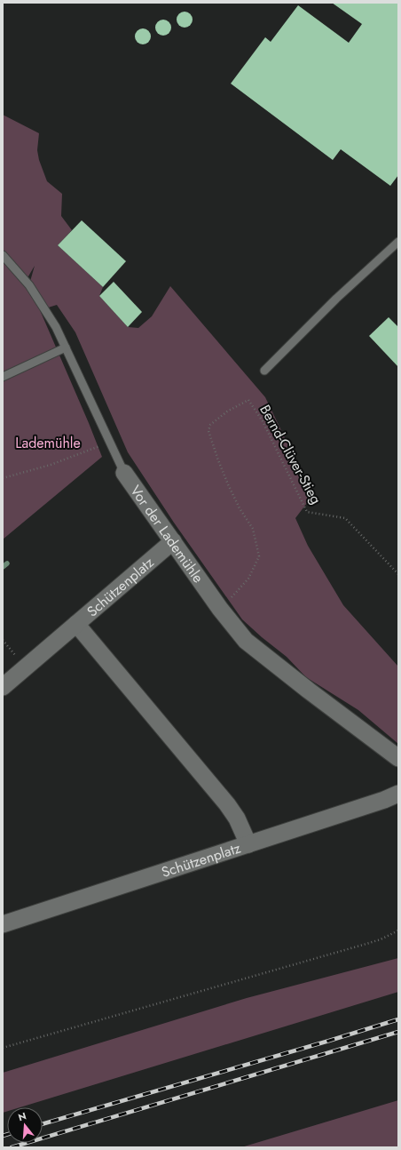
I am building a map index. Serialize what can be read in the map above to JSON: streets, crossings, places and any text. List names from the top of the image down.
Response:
{
  "streets": {
    "street": ["Vor der Lademühle", "Schützenplatz"],
    "path": ["Bernd-Clüver-Stieg"]
  },
  "crossings": [
    ["Bernd-Clüver-Stieg", "Vor der Lademühle"],
    ["Vor der Lademühle", "Schützenplatz"]
  ],
  "parks": ["Lademühle"],
  "north": "top"
}
